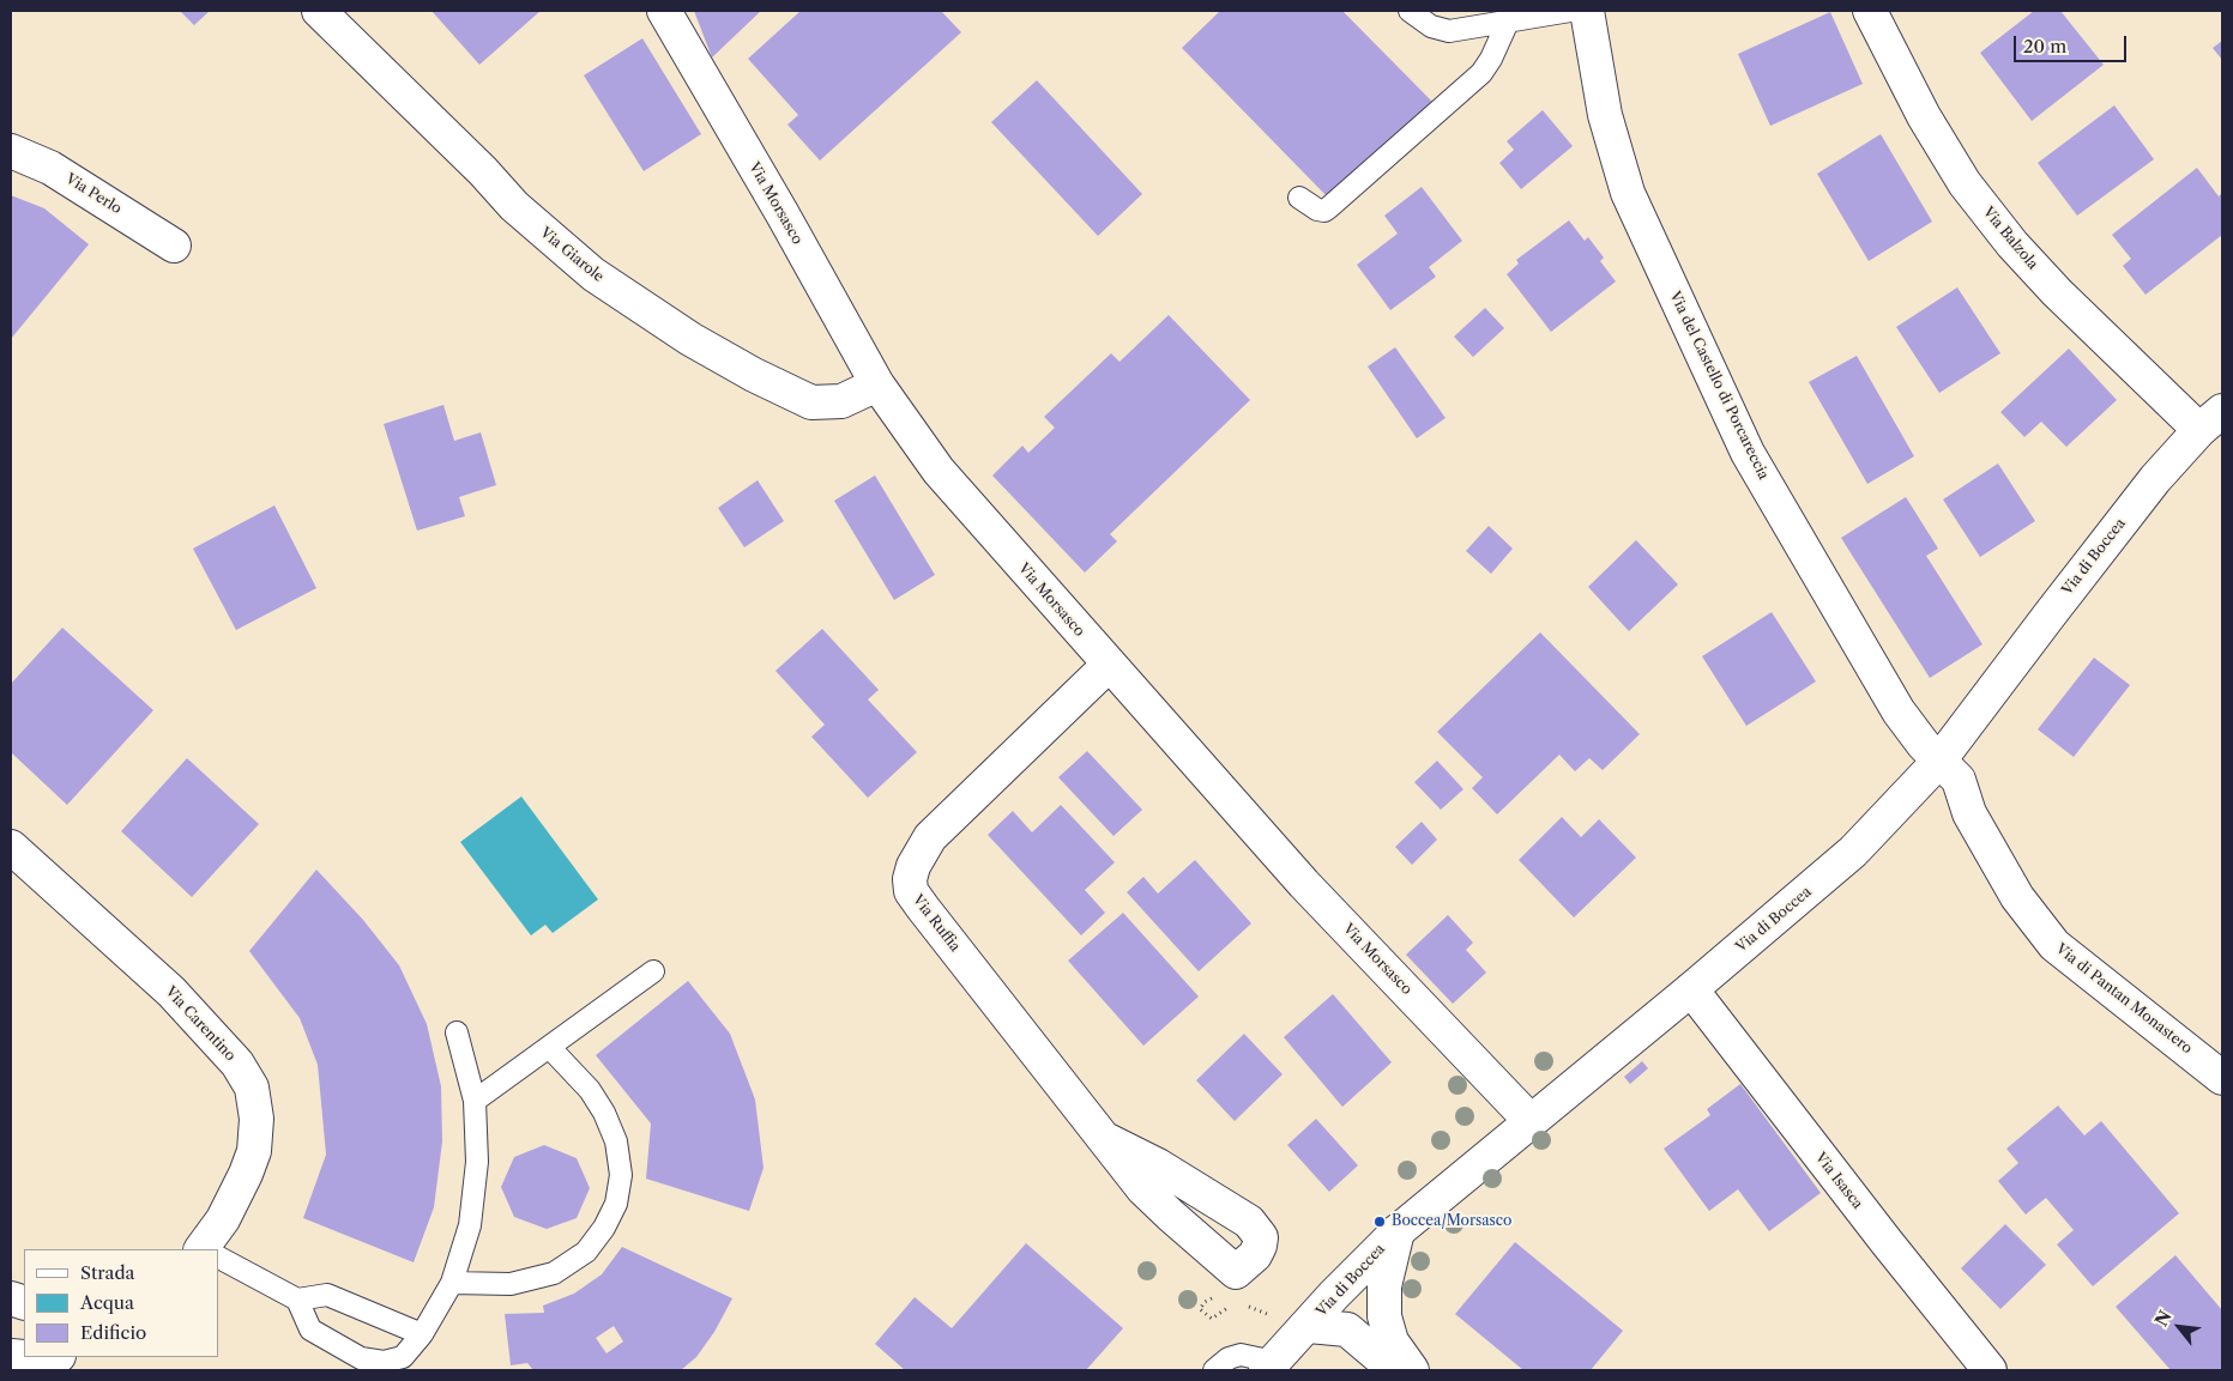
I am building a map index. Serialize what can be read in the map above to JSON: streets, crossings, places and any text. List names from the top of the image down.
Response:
{
  "streets": {
    "street": [
      "Via Perlo",
      "Via Morsasco",
      "Via Balzola",
      "Via Giarole",
      "Via del Castello di Porcareccia",
      "Via di Boccea",
      "Via Ruffia",
      "Via di Pantan Monastero",
      "Via Carentino",
      "Via Isasca"
    ]
  },
  "crossings": [
    ["Via Morsasco", "Via Giarole"],
    ["Via Morsasco", "Via di Boccea"],
    ["Via Morsasco", "Via Ruffia"],
    ["Via Balzola", "Via di Boccea"],
    ["Via del Castello di Porcareccia", "Via di Boccea"],
    ["Via del Castello di Porcareccia", "Via di Pantan Monastero"],
    ["Via di Boccea", "Via di Pantan Monastero"],
    ["Via di Boccea", "Via Isasca"]
  ],
  "places": ["Boccea/Morsasco"],
  "legend": ["Strada", "Acqua", "Edificio"],
  "scale_bar": "20 m",
  "north": "top left"
}
